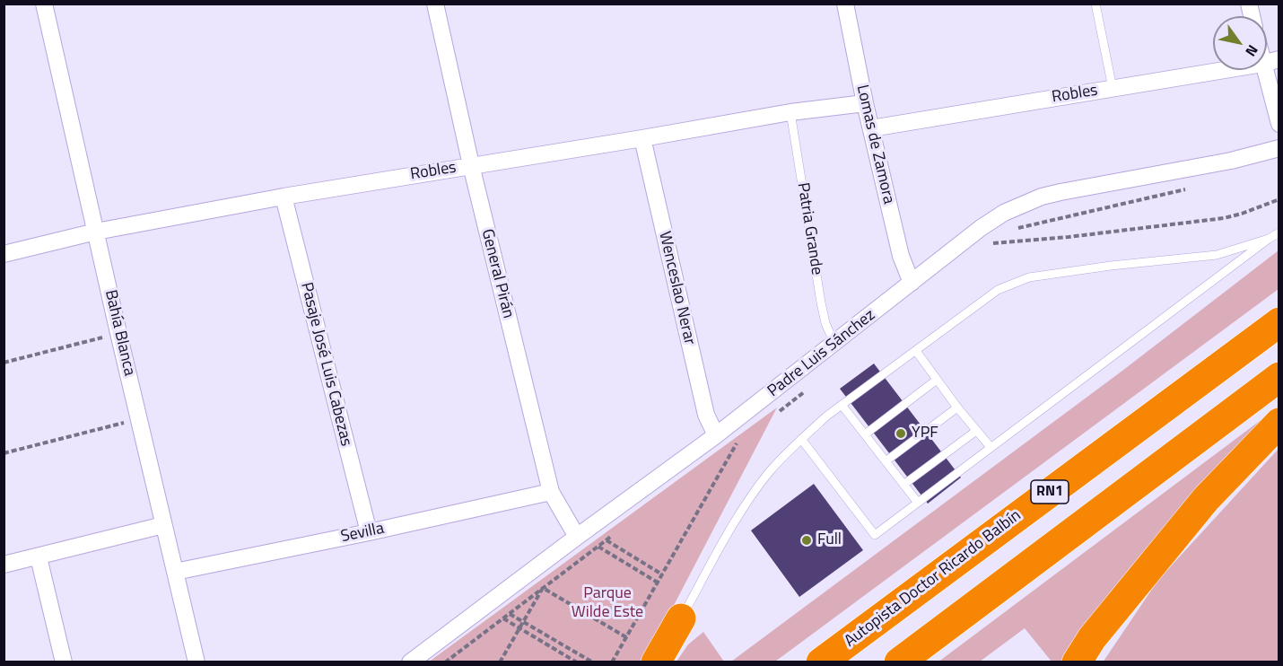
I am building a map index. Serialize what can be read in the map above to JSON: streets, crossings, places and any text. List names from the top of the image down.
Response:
{
  "streets": {
    "highway": ["RN1", "Autopista Doctor Ricardo Balbín"],
    "street": [
      "Robles",
      "Lomas de Zamora",
      "General Pirán",
      "Wenceslao Nerar",
      "Bahía Blanca",
      "Padre Luis Sánchez",
      "Pasaje José Luis Cabezas",
      "Sevilla"
    ],
    "lane": ["Patria Grande"]
  },
  "crossings": [
    ["Robles", "Lomas de Zamora"],
    ["Robles", "Patria Grande"],
    ["Robles", "General Pirán"],
    ["Robles", "Wenceslao Nerar"],
    ["Robles", "Bahía Blanca"],
    ["Robles", "Pasaje José Luis Cabezas"],
    ["Lomas de Zamora", "Padre Luis Sánchez"],
    ["Patria Grande", "Padre Luis Sánchez"],
    ["General Pirán", "Padre Luis Sánchez"],
    ["General Pirán", "Sevilla"],
    ["Wenceslao Nerar", "Padre Luis Sánchez"],
    ["Bahía Blanca", "Sevilla"],
    ["Pasaje José Luis Cabezas", "Sevilla"]
  ],
  "parks": ["Parque Wilde Este"],
  "places": ["YPF", "Full"],
  "north": "bottom right"
}
